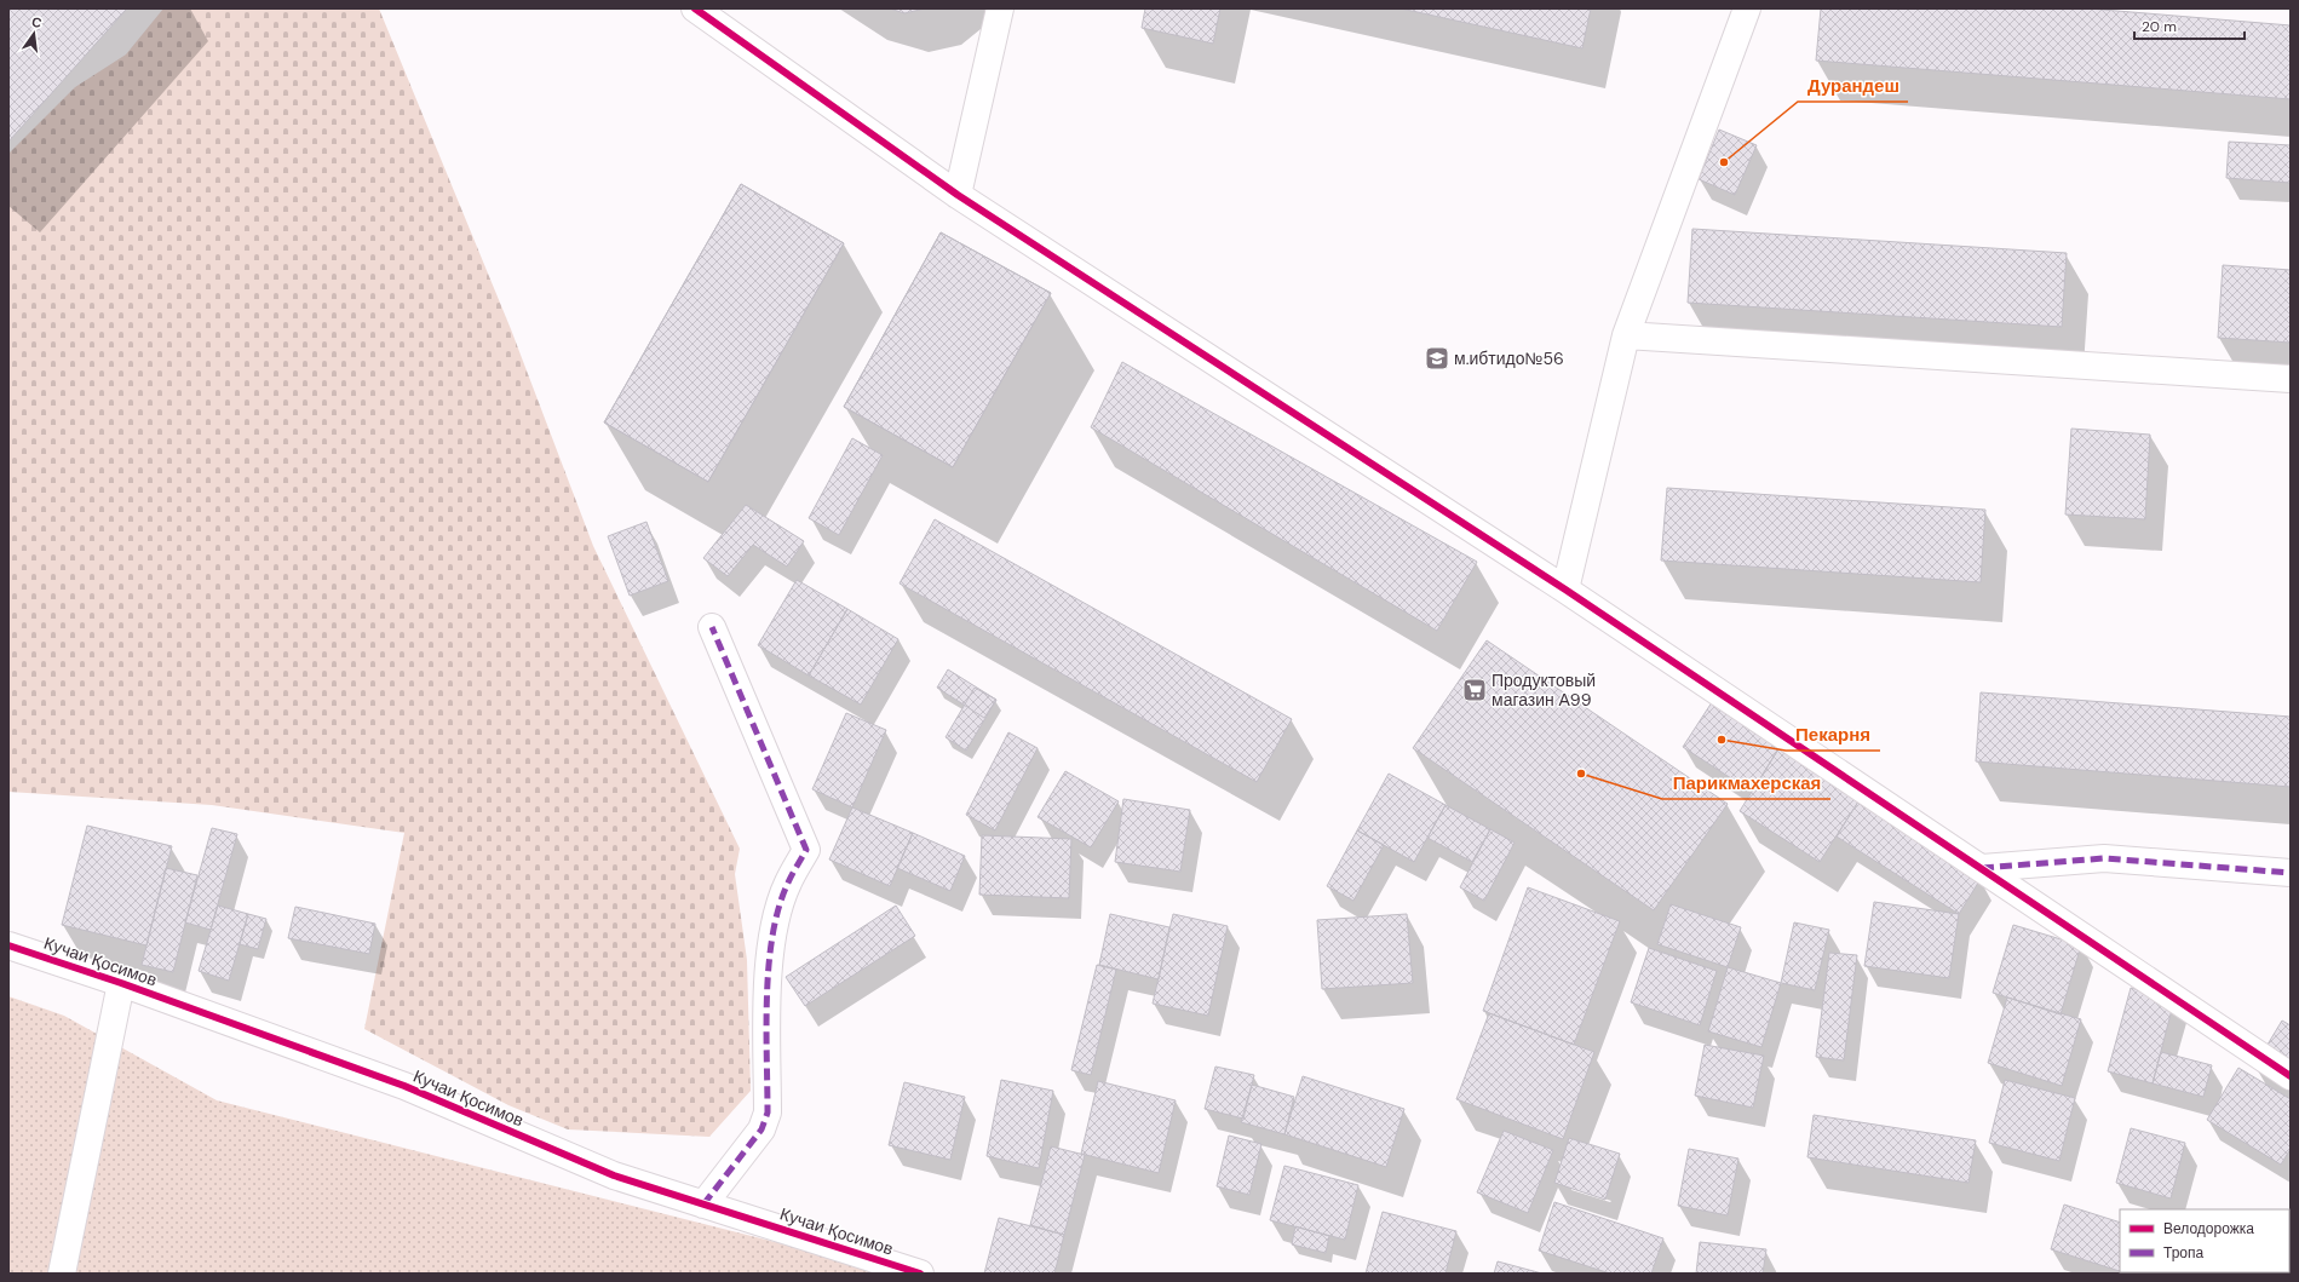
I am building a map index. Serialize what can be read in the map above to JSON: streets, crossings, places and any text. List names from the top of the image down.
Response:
{
  "streets": {
    "street": ["Кучаи Қосимов"]
  },
  "places": {
    "other": ["Дурандеш", "Пекарня", "Парикмахерская"],
    "school or university": ["м.ибтидо№56"],
    "supermarket": ["Продуктовый магазин А99"]
  },
  "legend": ["Велодорожка", "Тропа"],
  "scale_bar": "20 m",
  "north": "top"
}
